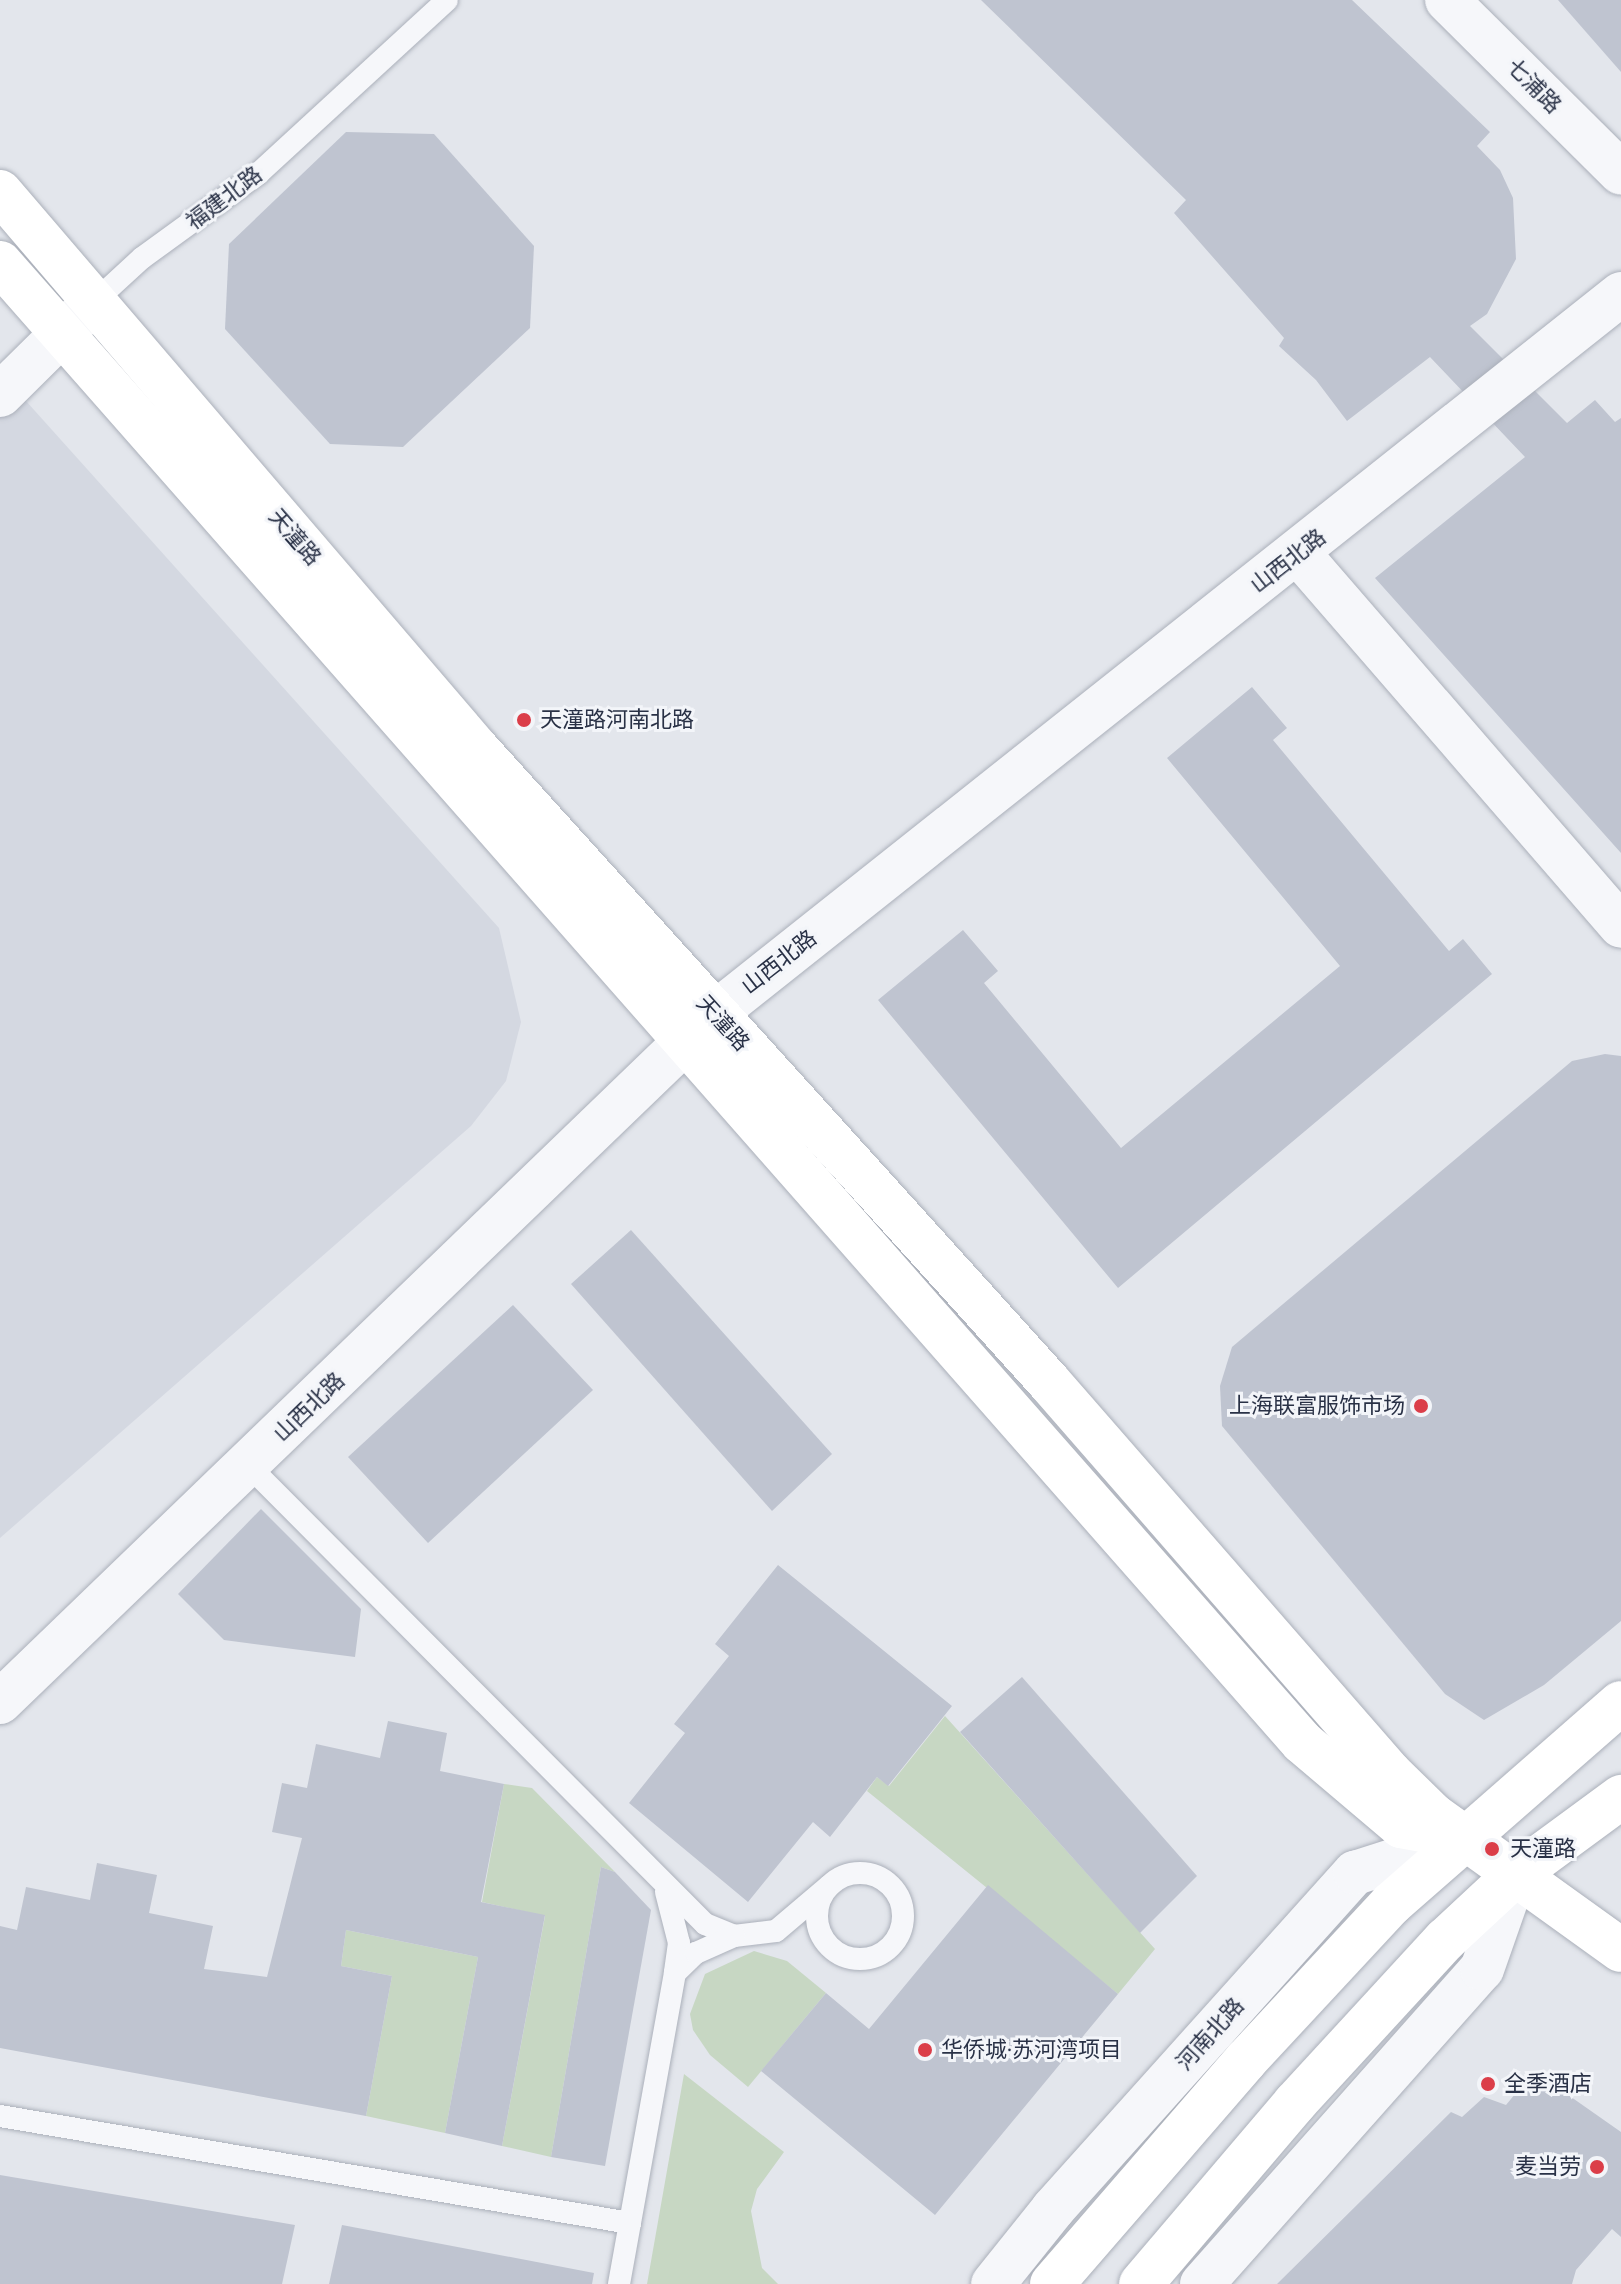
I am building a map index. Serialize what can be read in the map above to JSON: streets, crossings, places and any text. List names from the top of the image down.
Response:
{
  "streets": {
    "main road": ["天潼路", "河南北路"],
    "street": ["七浦路", "福建北路", "山西北路"]
  },
  "crossings": [
    ["福建北路", "天潼路"],
    ["天潼路", "山西北路"],
    ["天潼路", "河南北路"]
  ],
  "places": [
    "天潼路河南北路",
    "上海联富服饰市场",
    "天潼路",
    "华侨城·苏河湾项目",
    "全季酒店",
    "麦当劳"
  ]
}
